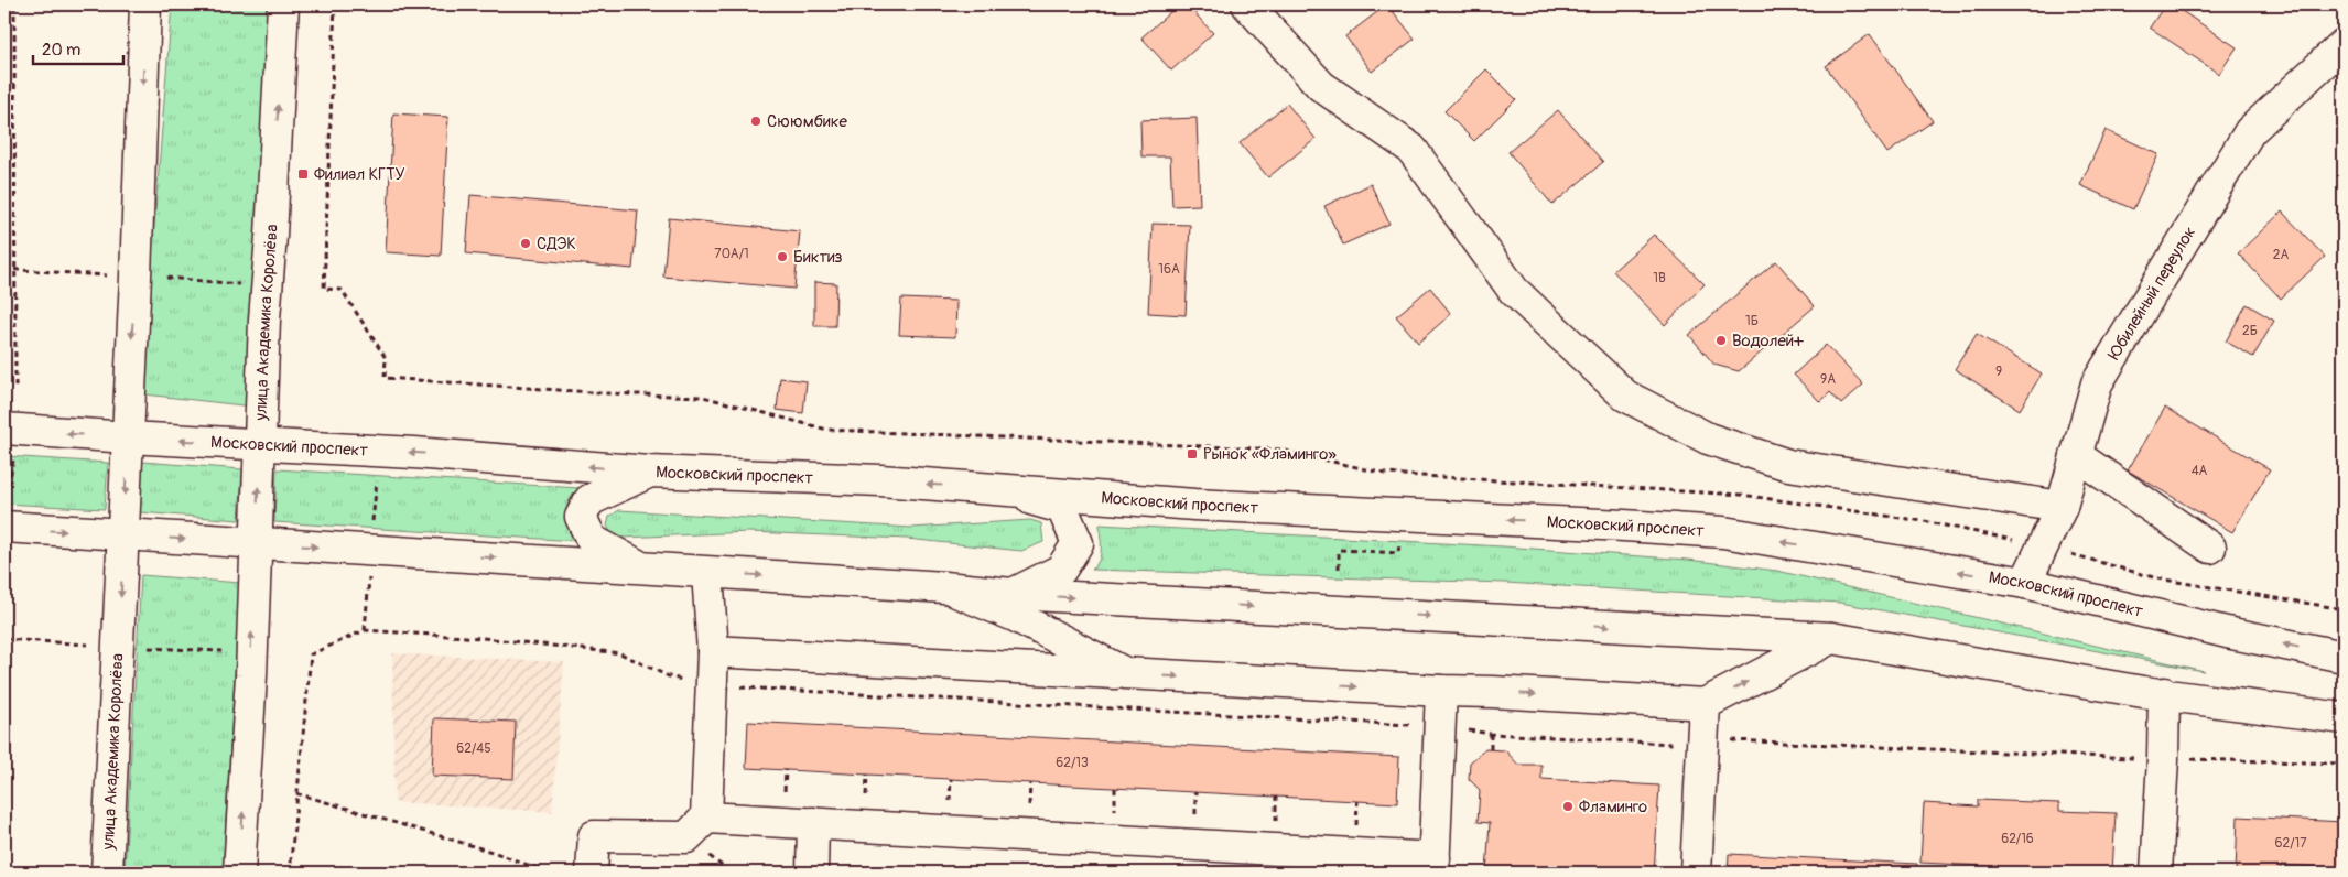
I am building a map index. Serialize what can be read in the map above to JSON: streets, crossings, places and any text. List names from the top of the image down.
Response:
{
  "streets": {
    "main road": ["Юбилейный переулок", "улица Академика Королёва", "Московский проспект"]
  },
  "crossings": [
    ["Юбилейный переулок", "Московский проспект"],
    ["улица Академика Королёва", "Московский проспект"]
  ],
  "places": {
    "other": [
      "Сююмбике",
      "СДЭК",
      "Биктиз",
      "Водолей+",
      "Фламинго"
    ],
    "transit": ["Филиал КГТУ", "Рынок «Фламинго»"]
  },
  "house_numbers": [
    "70А/1",
    "2А",
    "16А",
    "1В",
    "1Б",
    "2Б",
    "9",
    "9А",
    "4А",
    "62/45",
    "62/13",
    "62/16",
    "62/17"
  ],
  "scale_bar": "20 m"
}
